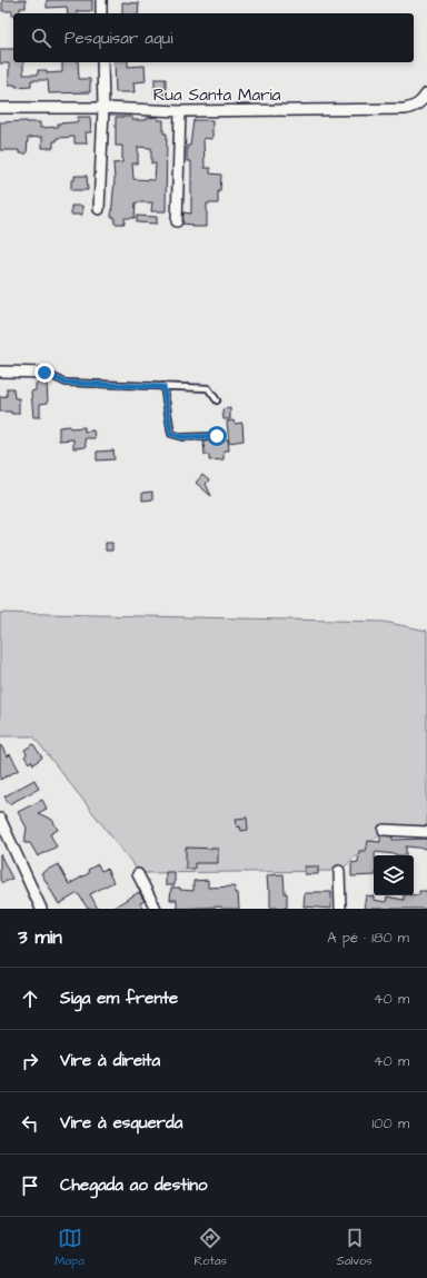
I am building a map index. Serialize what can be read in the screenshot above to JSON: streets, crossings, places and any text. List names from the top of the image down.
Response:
{
  "streets": {
    "street": ["Rua Santa Maria"]
  },
  "page": {
    "search": "Pesquisar aqui",
    "heading": ["3 min", "A pé · 180 m"],
    "list": [
      ["Siga em frente", "40 m"],
      ["Vire à direita", "40 m"],
      ["Vire à esquerda", "100 m"],
      "Chegada ao destino"
    ],
    "nav": ["Mapa", "Rotas", "Salvos"]
  }
}
